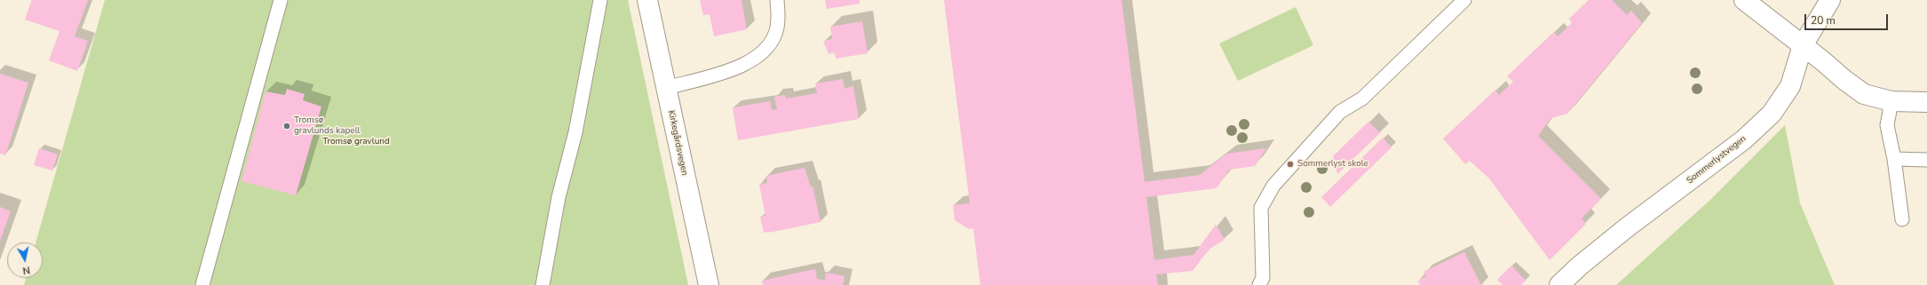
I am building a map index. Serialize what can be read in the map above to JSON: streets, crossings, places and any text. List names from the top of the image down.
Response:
{
  "streets": {
    "street": ["Kirkegårdsvegen", "Sommerlystvegen"]
  },
  "parks": ["Tromsø gravlund"],
  "places": ["Tromsø gravlunds kapell", "Sommerlyst skole"],
  "scale_bar": "20 m",
  "north": "bottom"
}
